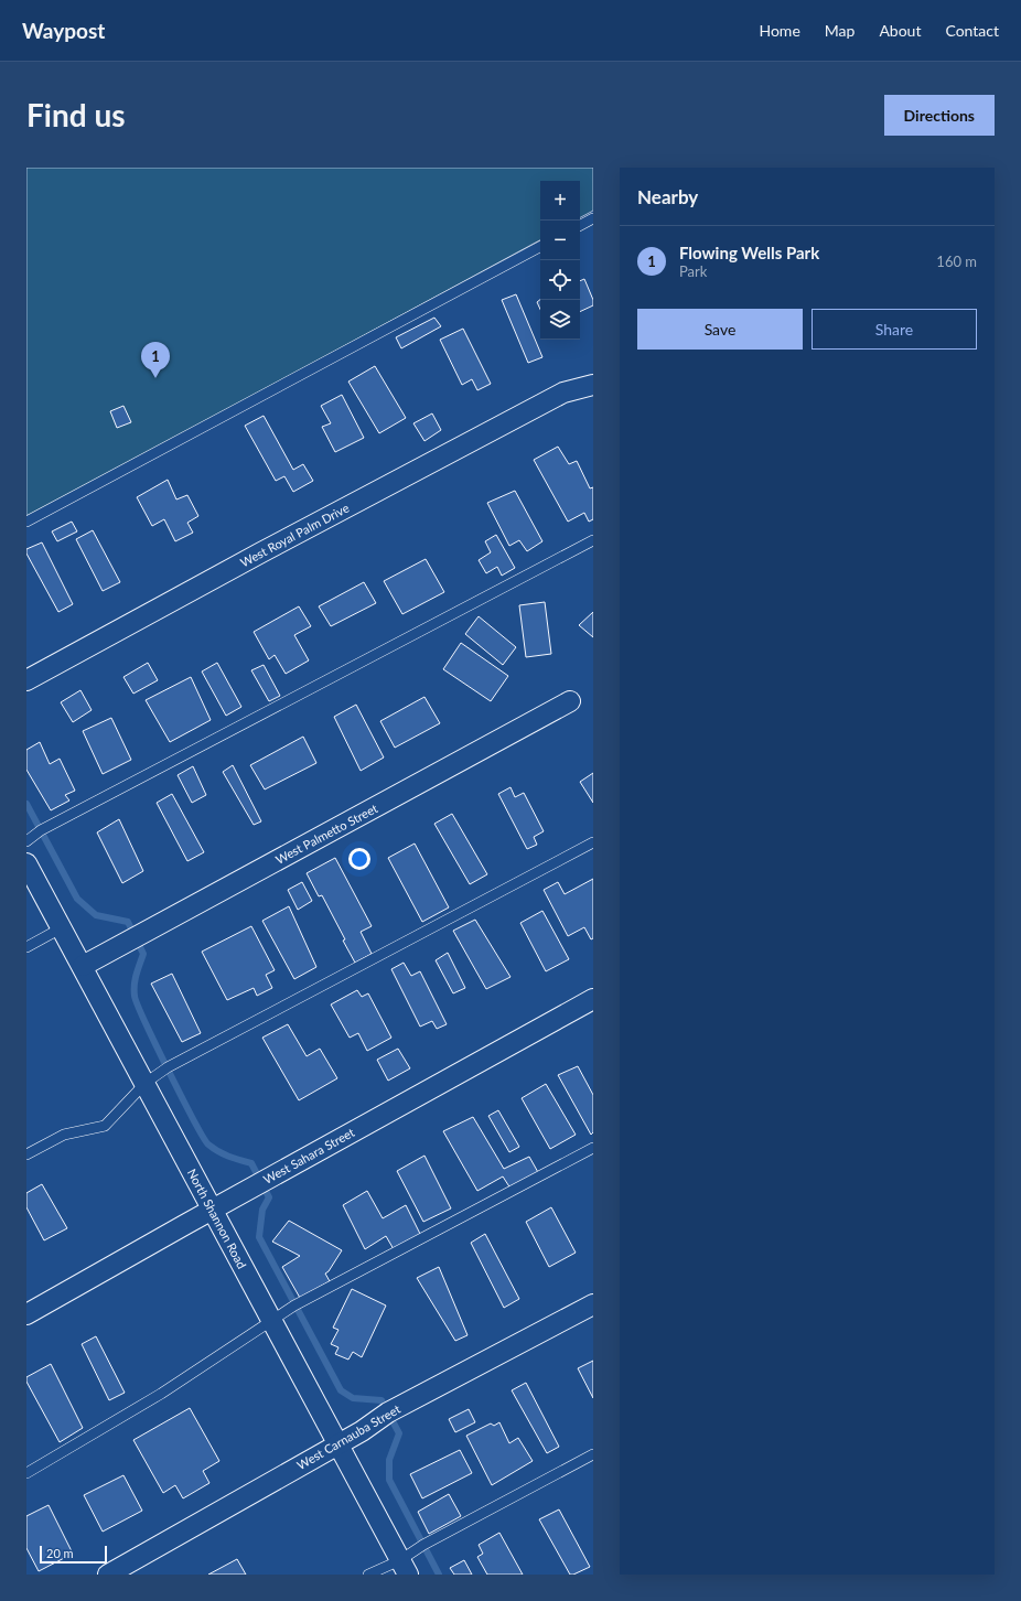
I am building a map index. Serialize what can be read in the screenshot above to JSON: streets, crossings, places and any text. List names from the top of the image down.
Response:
{
  "streets": {
    "street": [
      "West Royal Palm Drive",
      "West Palmetto Street",
      "West Sahara Street",
      "North Shannon Road",
      "West Carnauba Street"
    ]
  },
  "crossings": [
    ["West Palmetto Street", "North Shannon Road"],
    ["West Sahara Street", "North Shannon Road"],
    ["North Shannon Road", "West Carnauba Street"]
  ],
  "scale_bar": "20 m",
  "page": {
    "header": "Waypost",
    "nav": [
      "Home",
      "Map",
      "About",
      "Contact"
    ],
    "buttons": [
      "Directions",
      ["Save", "Share"]
    ],
    "title": "Find us",
    "heading": "Nearby",
    "map_buttons": ["+", "−"],
    "list": [
      {
        "mark": "1",
        "name": "Flowing Wells Park",
        "note": "Park",
        "value": "160 m"
      }
    ],
    "pins": "1",
    "scale": "20 m"
  }
}
